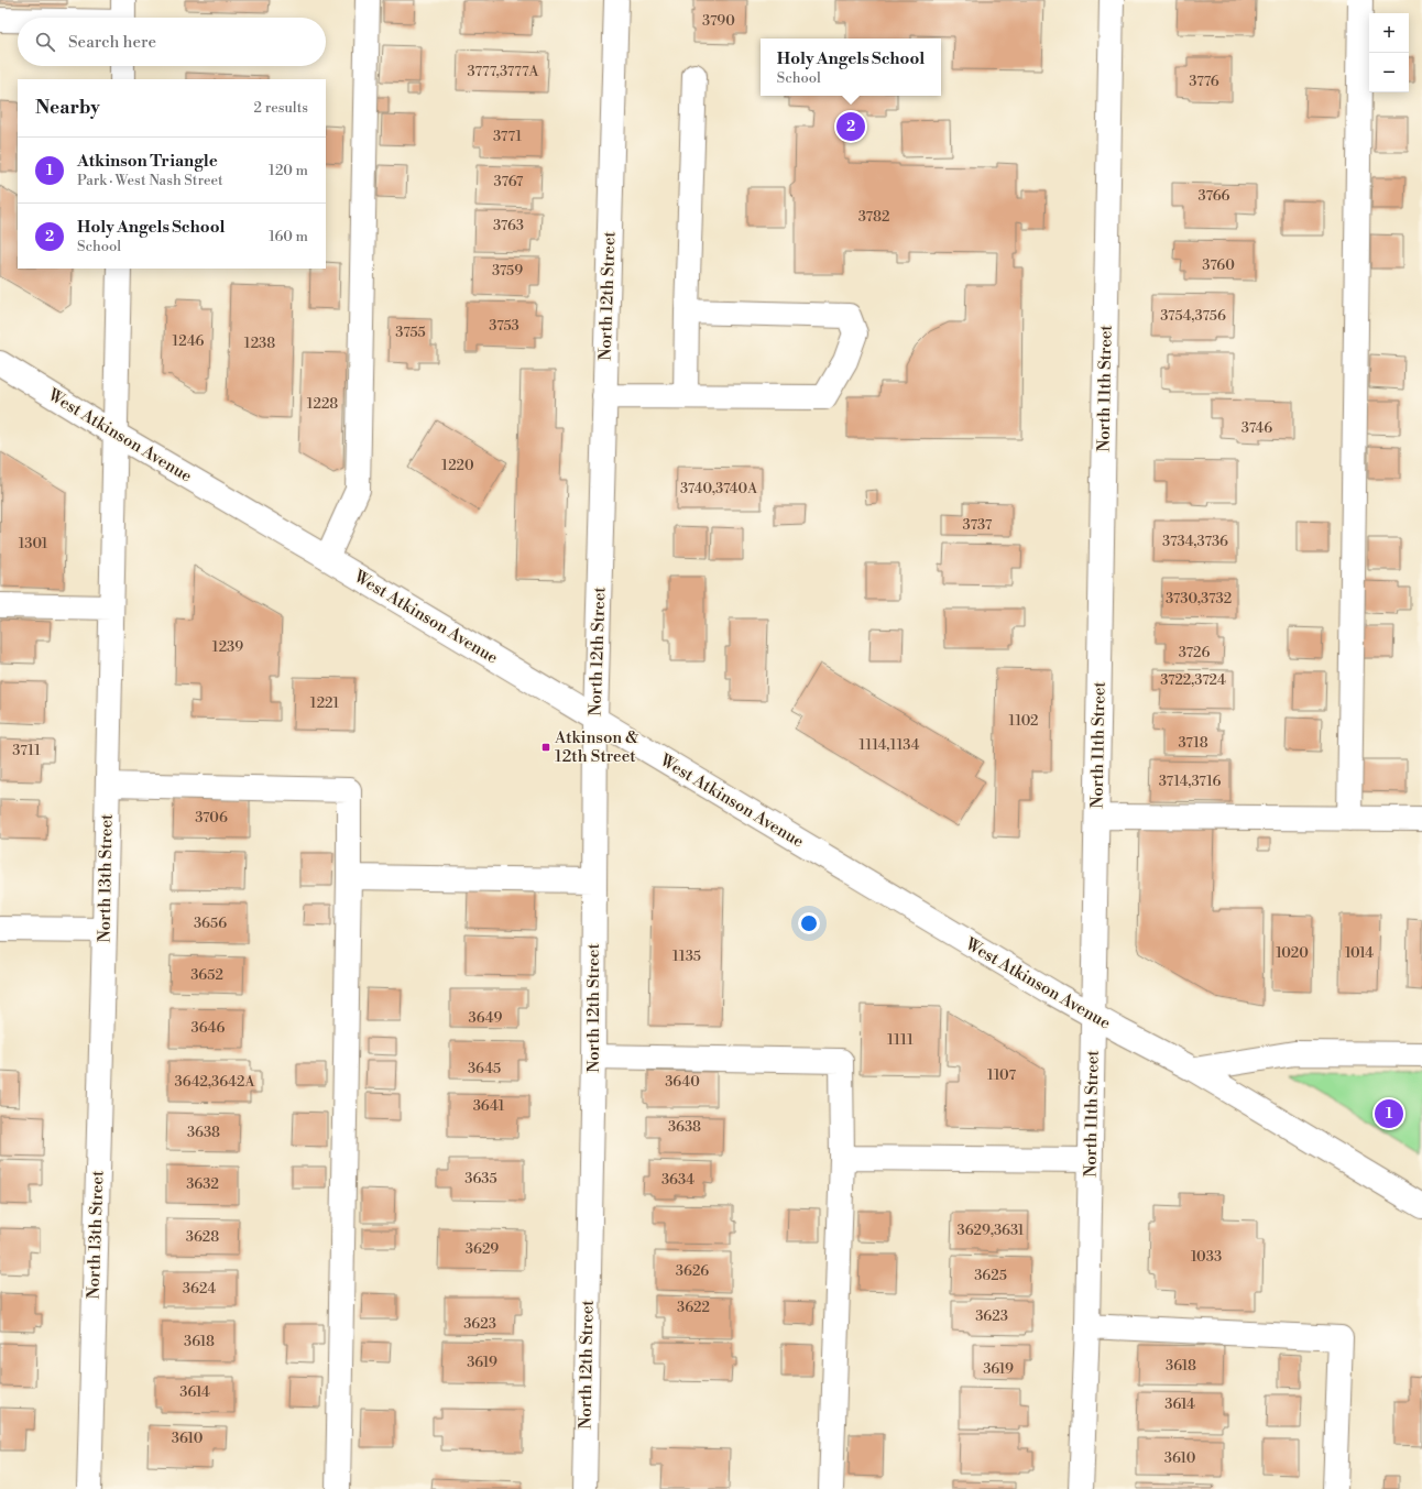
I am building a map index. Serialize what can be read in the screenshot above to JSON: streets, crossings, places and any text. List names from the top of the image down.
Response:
{
  "streets": {
    "street": [
      "North 12th Street",
      "North 11th Street",
      "West Atkinson Avenue",
      "North 13th Street"
    ]
  },
  "crossings": [
    ["North 12th Street", "West Atkinson Avenue"],
    ["North 11th Street", "West Atkinson Avenue"],
    ["West Atkinson Avenue", "North 13th Street"]
  ],
  "places": {
    "transit": ["Atkinson & 12th Street"]
  },
  "house_numbers": [
    "3790",
    "3777,3777A",
    "3776",
    "3771",
    "3767",
    "3766",
    "3782",
    "3763",
    "3760",
    "3759",
    "3754,3756",
    "3753",
    "3755",
    "1246",
    "1238",
    "1228",
    "3746",
    "1220",
    "3740,3740A",
    "3737",
    "3734,3736",
    "1301",
    "3730,3732",
    "1239",
    "3726",
    "3722,3724",
    "1221",
    "1102",
    "3718",
    "1114,1134",
    "3711",
    "3714,3716",
    "3706",
    "3656",
    "1020",
    "1014",
    "1135",
    "3652",
    "3649",
    "3646",
    "1111",
    "3645",
    "1107",
    "3642,3642A",
    "3640",
    "3641",
    "3638",
    "3638",
    "3635",
    "3634",
    "3632",
    "3629,3631",
    "3628",
    "3629",
    "1033",
    "3626",
    "3625",
    "3624",
    "3622",
    "3623",
    "3623",
    "3618",
    "3619",
    "3618",
    "3619",
    "3614",
    "3614",
    "3610",
    "3610"
  ],
  "page": {
    "map_buttons": ["+", "−"],
    "search": "Search here",
    "popup": ["Holy Angels School", "School"],
    "heading": ["Nearby", "2 results"],
    "pins": ["2", "1"],
    "list": [
      {
        "mark": "1",
        "name": "Atkinson Triangle",
        "note": "Park · West Nash Street",
        "value": "120 m"
      },
      {
        "mark": "2",
        "name": "Holy Angels School",
        "note": "School",
        "value": "160 m"
      }
    ]
  }
}
